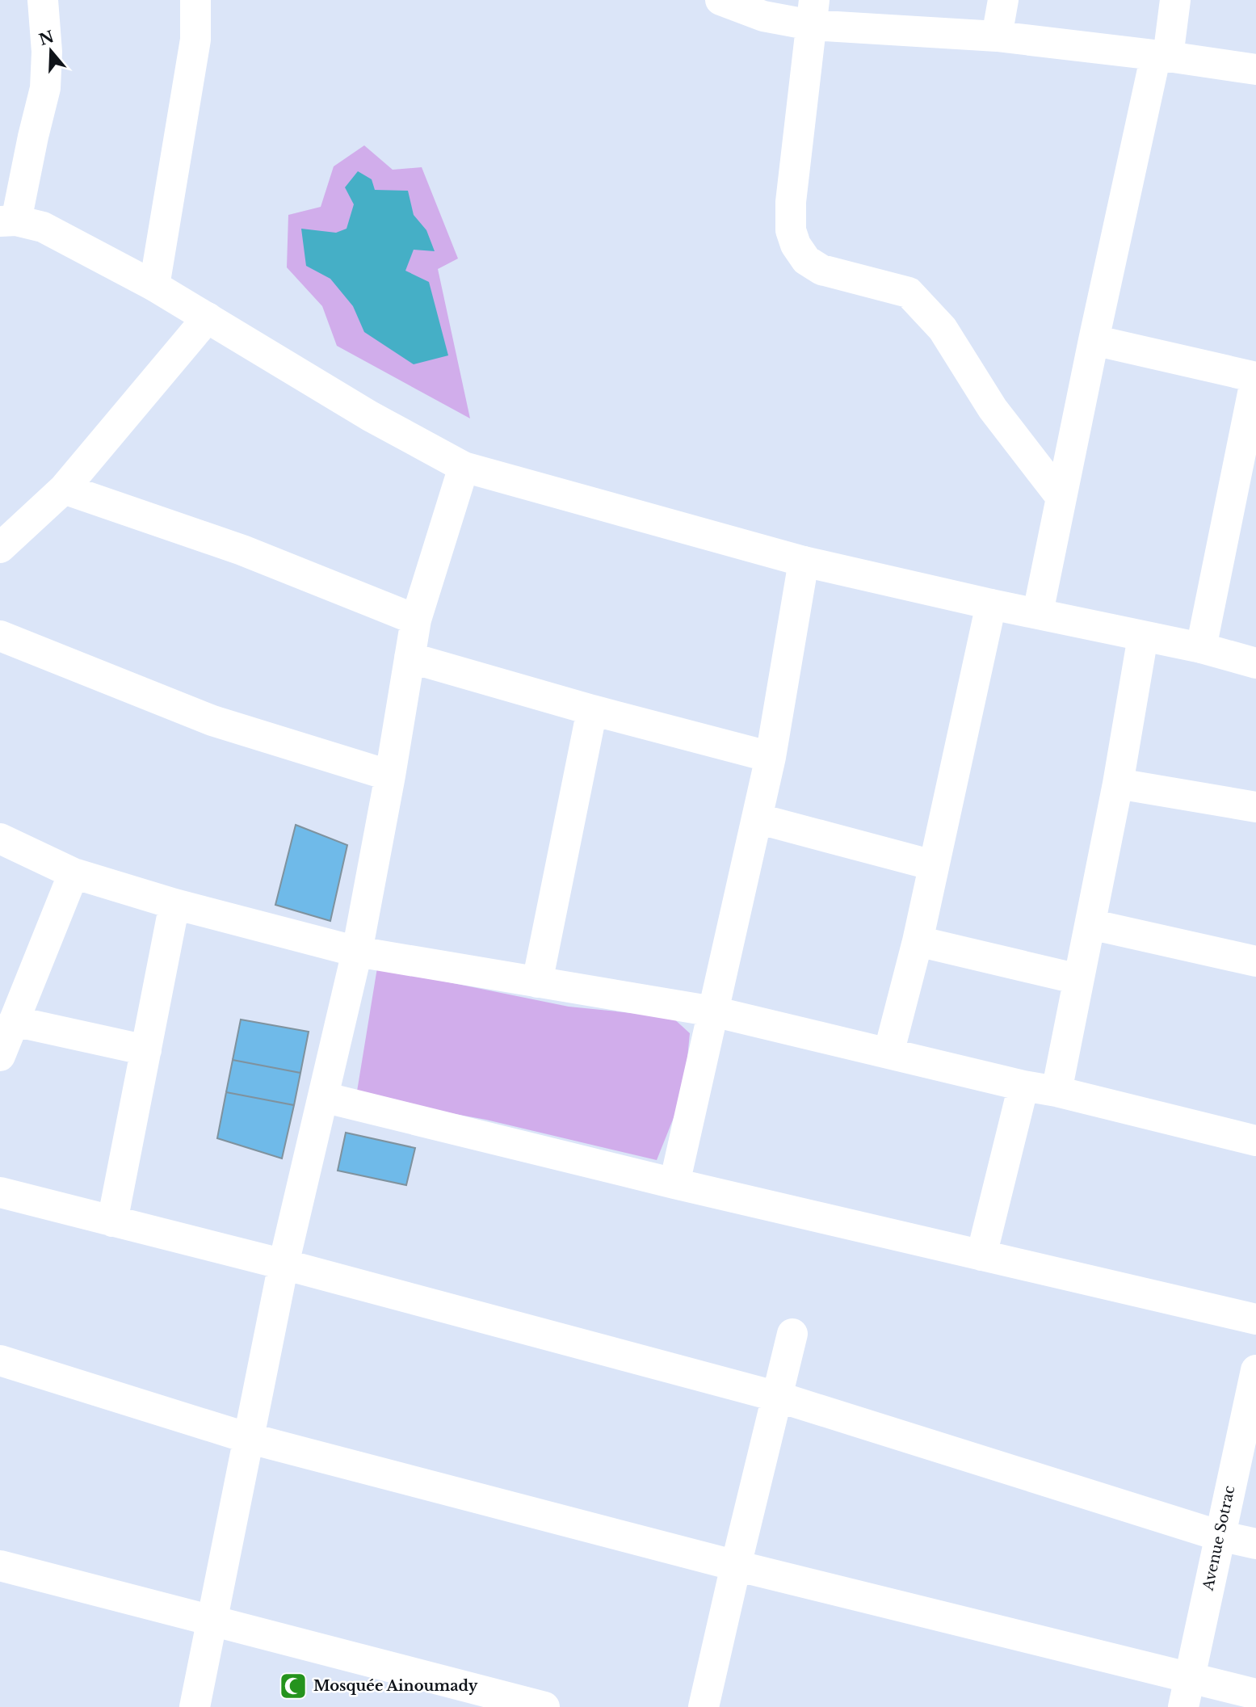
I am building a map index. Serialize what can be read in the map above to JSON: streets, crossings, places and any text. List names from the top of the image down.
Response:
{
  "streets": {
    "street": ["Avenue Sotrac"]
  },
  "places": {
    "mosque": ["Mosquée Ainoumady"]
  },
  "north": "top"
}
